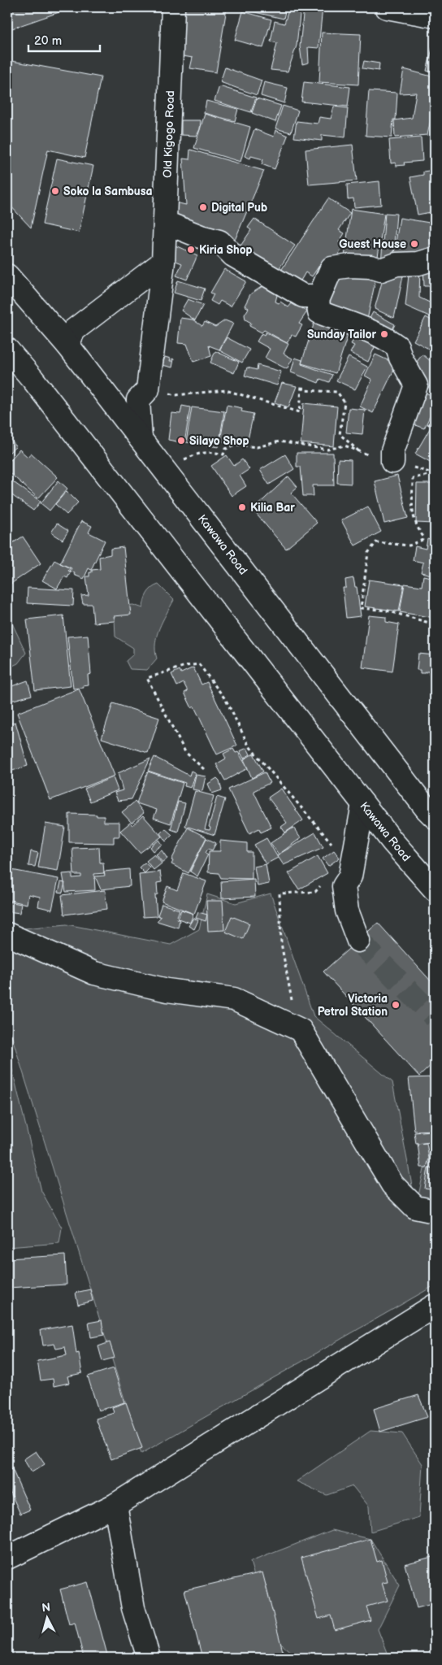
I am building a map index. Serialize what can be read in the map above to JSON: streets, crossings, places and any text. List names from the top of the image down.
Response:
{
  "streets": {
    "street": ["Old Kigogo Road", "Kawawa Road"]
  },
  "crossings": [
    ["Old Kigogo Road", "Kawawa Road"]
  ],
  "places": [
    "Soko la Sambusa",
    "Digital Pub",
    "Guest House",
    "Kiria Shop",
    "Sunday Tailor",
    "Silayo Shop",
    "Kilia Bar",
    "Victoria Petrol Station"
  ],
  "scale_bar": "20 m",
  "north": "top"
}
